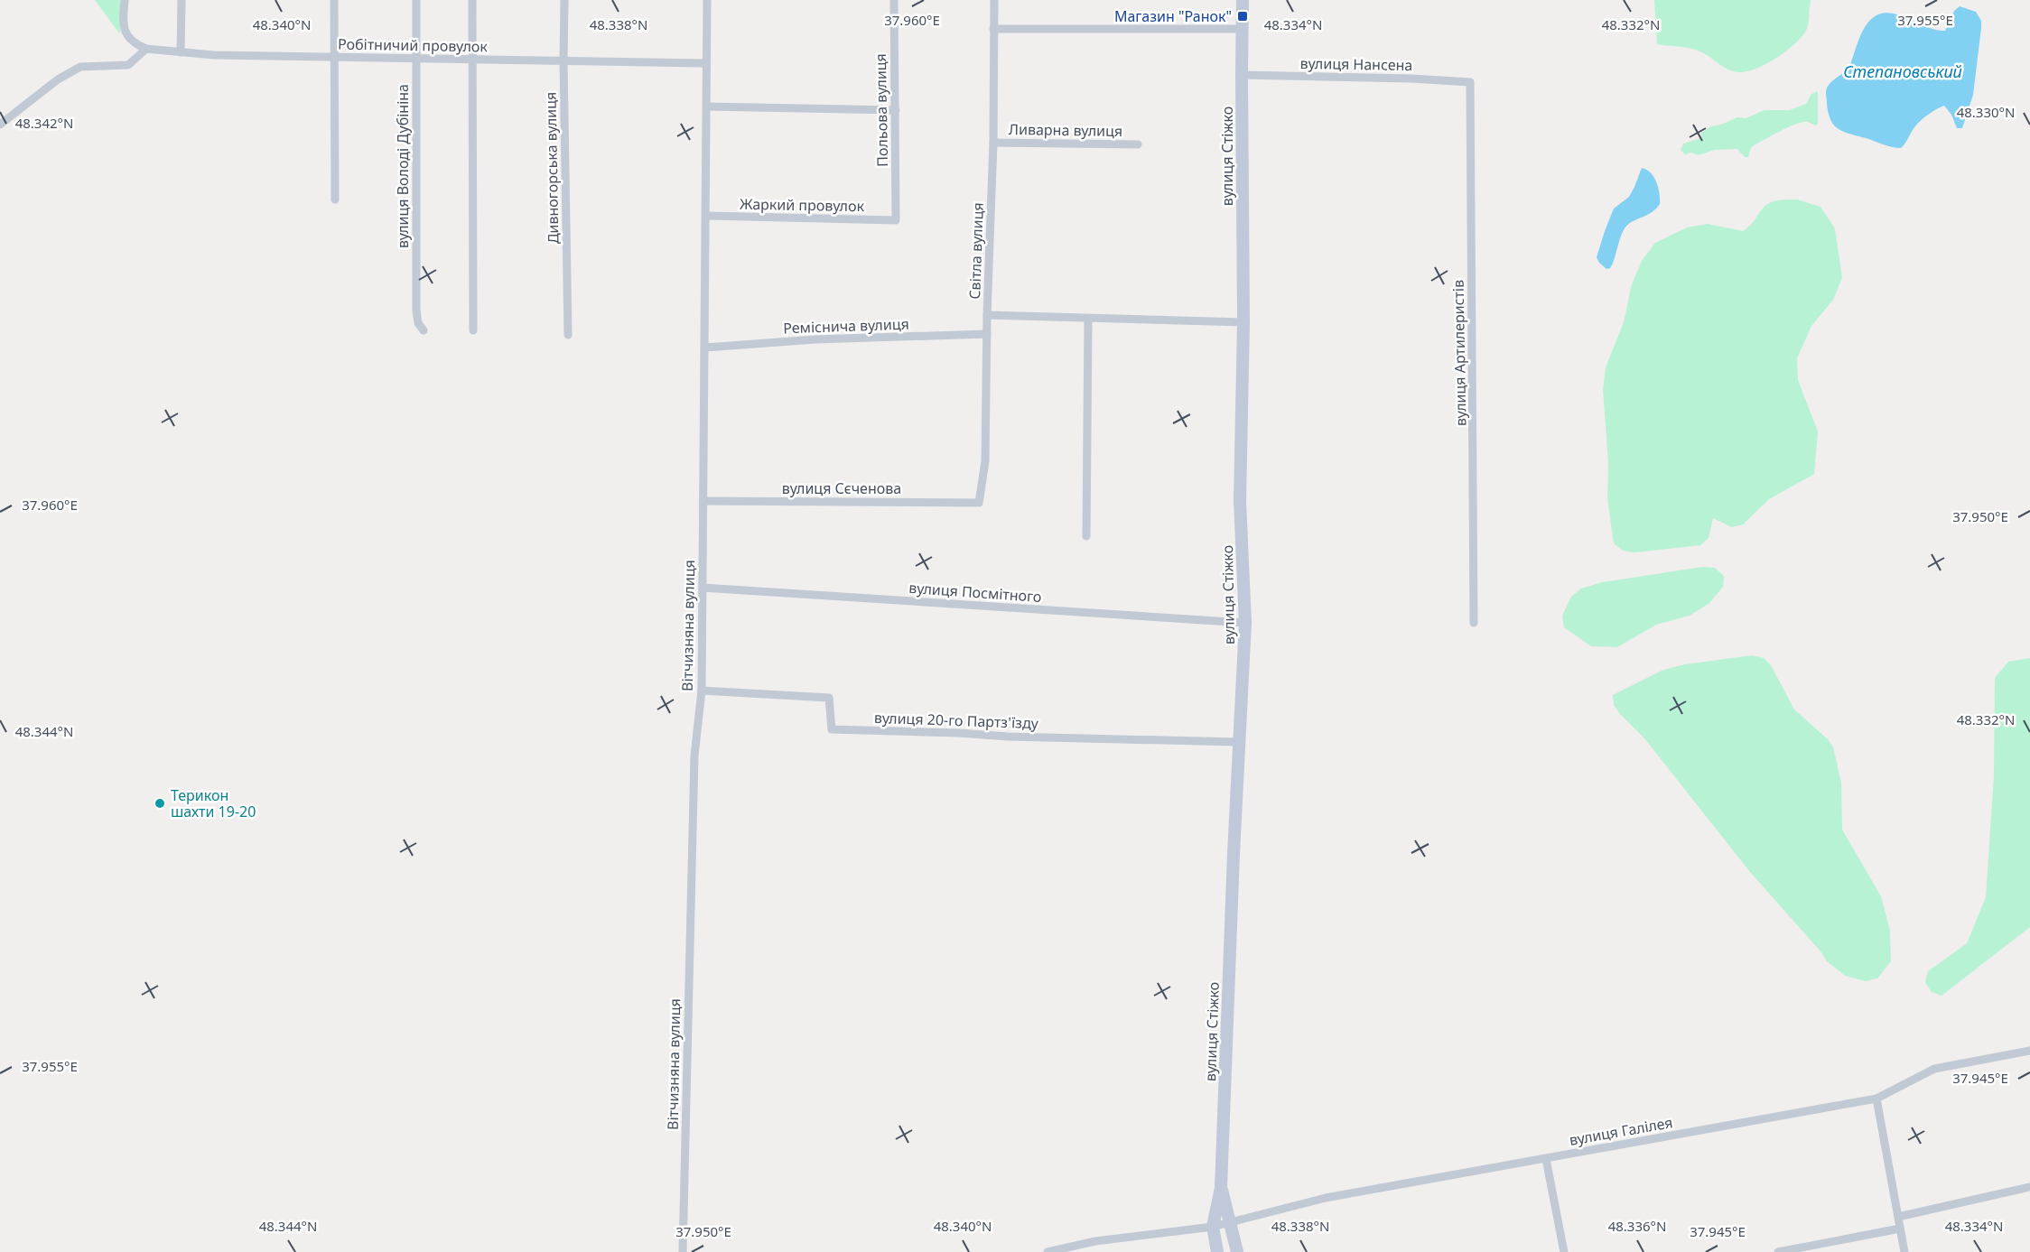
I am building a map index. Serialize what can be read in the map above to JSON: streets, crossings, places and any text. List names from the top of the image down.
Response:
{
  "streets": {
    "street": [
      "Робітничий провулок",
      "вулиця Нансена",
      "Польова вулиця",
      "Ливарна вулиця",
      "вулиця Стіжко",
      "вулиця Володі Дубініна",
      "Дивногорська вулиця",
      "Жаркий провулок",
      "Світла вулиця",
      "Реміснича вулиця",
      "вулиця Артилеристів",
      "вулиця Сєченова",
      "вулиця Посмітного",
      "Вітчизняна вулиця",
      "вулиця 20-го Партз'їзду",
      "вулиця Галілея"
    ]
  },
  "crossings": [
    ["Робітничий провулок", "вулиця Володі Дубініна"],
    ["Робітничий провулок", "Дивногорська вулиця"],
    ["Робітничий провулок", "Вітчизняна вулиця"],
    ["вулиця Нансена", "вулиця Стіжко"],
    ["вулиця Нансена", "вулиця Артилеристів"],
    ["Польова вулиця", "Жаркий провулок"],
    ["Ливарна вулиця", "Світла вулиця"],
    ["вулиця Стіжко", "вулиця Посмітного"],
    ["вулиця Стіжко", "вулиця 20-го Партз'їзду"],
    ["вулиця Стіжко", "вулиця Галілея"],
    ["Жаркий провулок", "Вітчизняна вулиця"],
    ["Світла вулиця", "Реміснича вулиця"],
    ["Світла вулиця", "вулиця Сєченова"],
    ["Реміснича вулиця", "Вітчизняна вулиця"],
    ["вулиця Сєченова", "Вітчизняна вулиця"],
    ["вулиця Посмітного", "Вітчизняна вулиця"],
    ["Вітчизняна вулиця", "вулиця 20-го Партз'їзду"]
  ],
  "water": ["Степановський"],
  "places": {
    "transit": ["Магазин \"Ранок\""],
    "other": ["Терикон шахти 19-20"]
  },
  "coordinates": [
    "37.960°E",
    "37.955°E",
    "48.340°N",
    "48.338°N",
    "48.334°N",
    "48.332°N",
    "48.330°N",
    "48.342°N",
    "37.950°E",
    "48.344°N",
    "37.945°E",
    "48.336°N"
  ]
}
